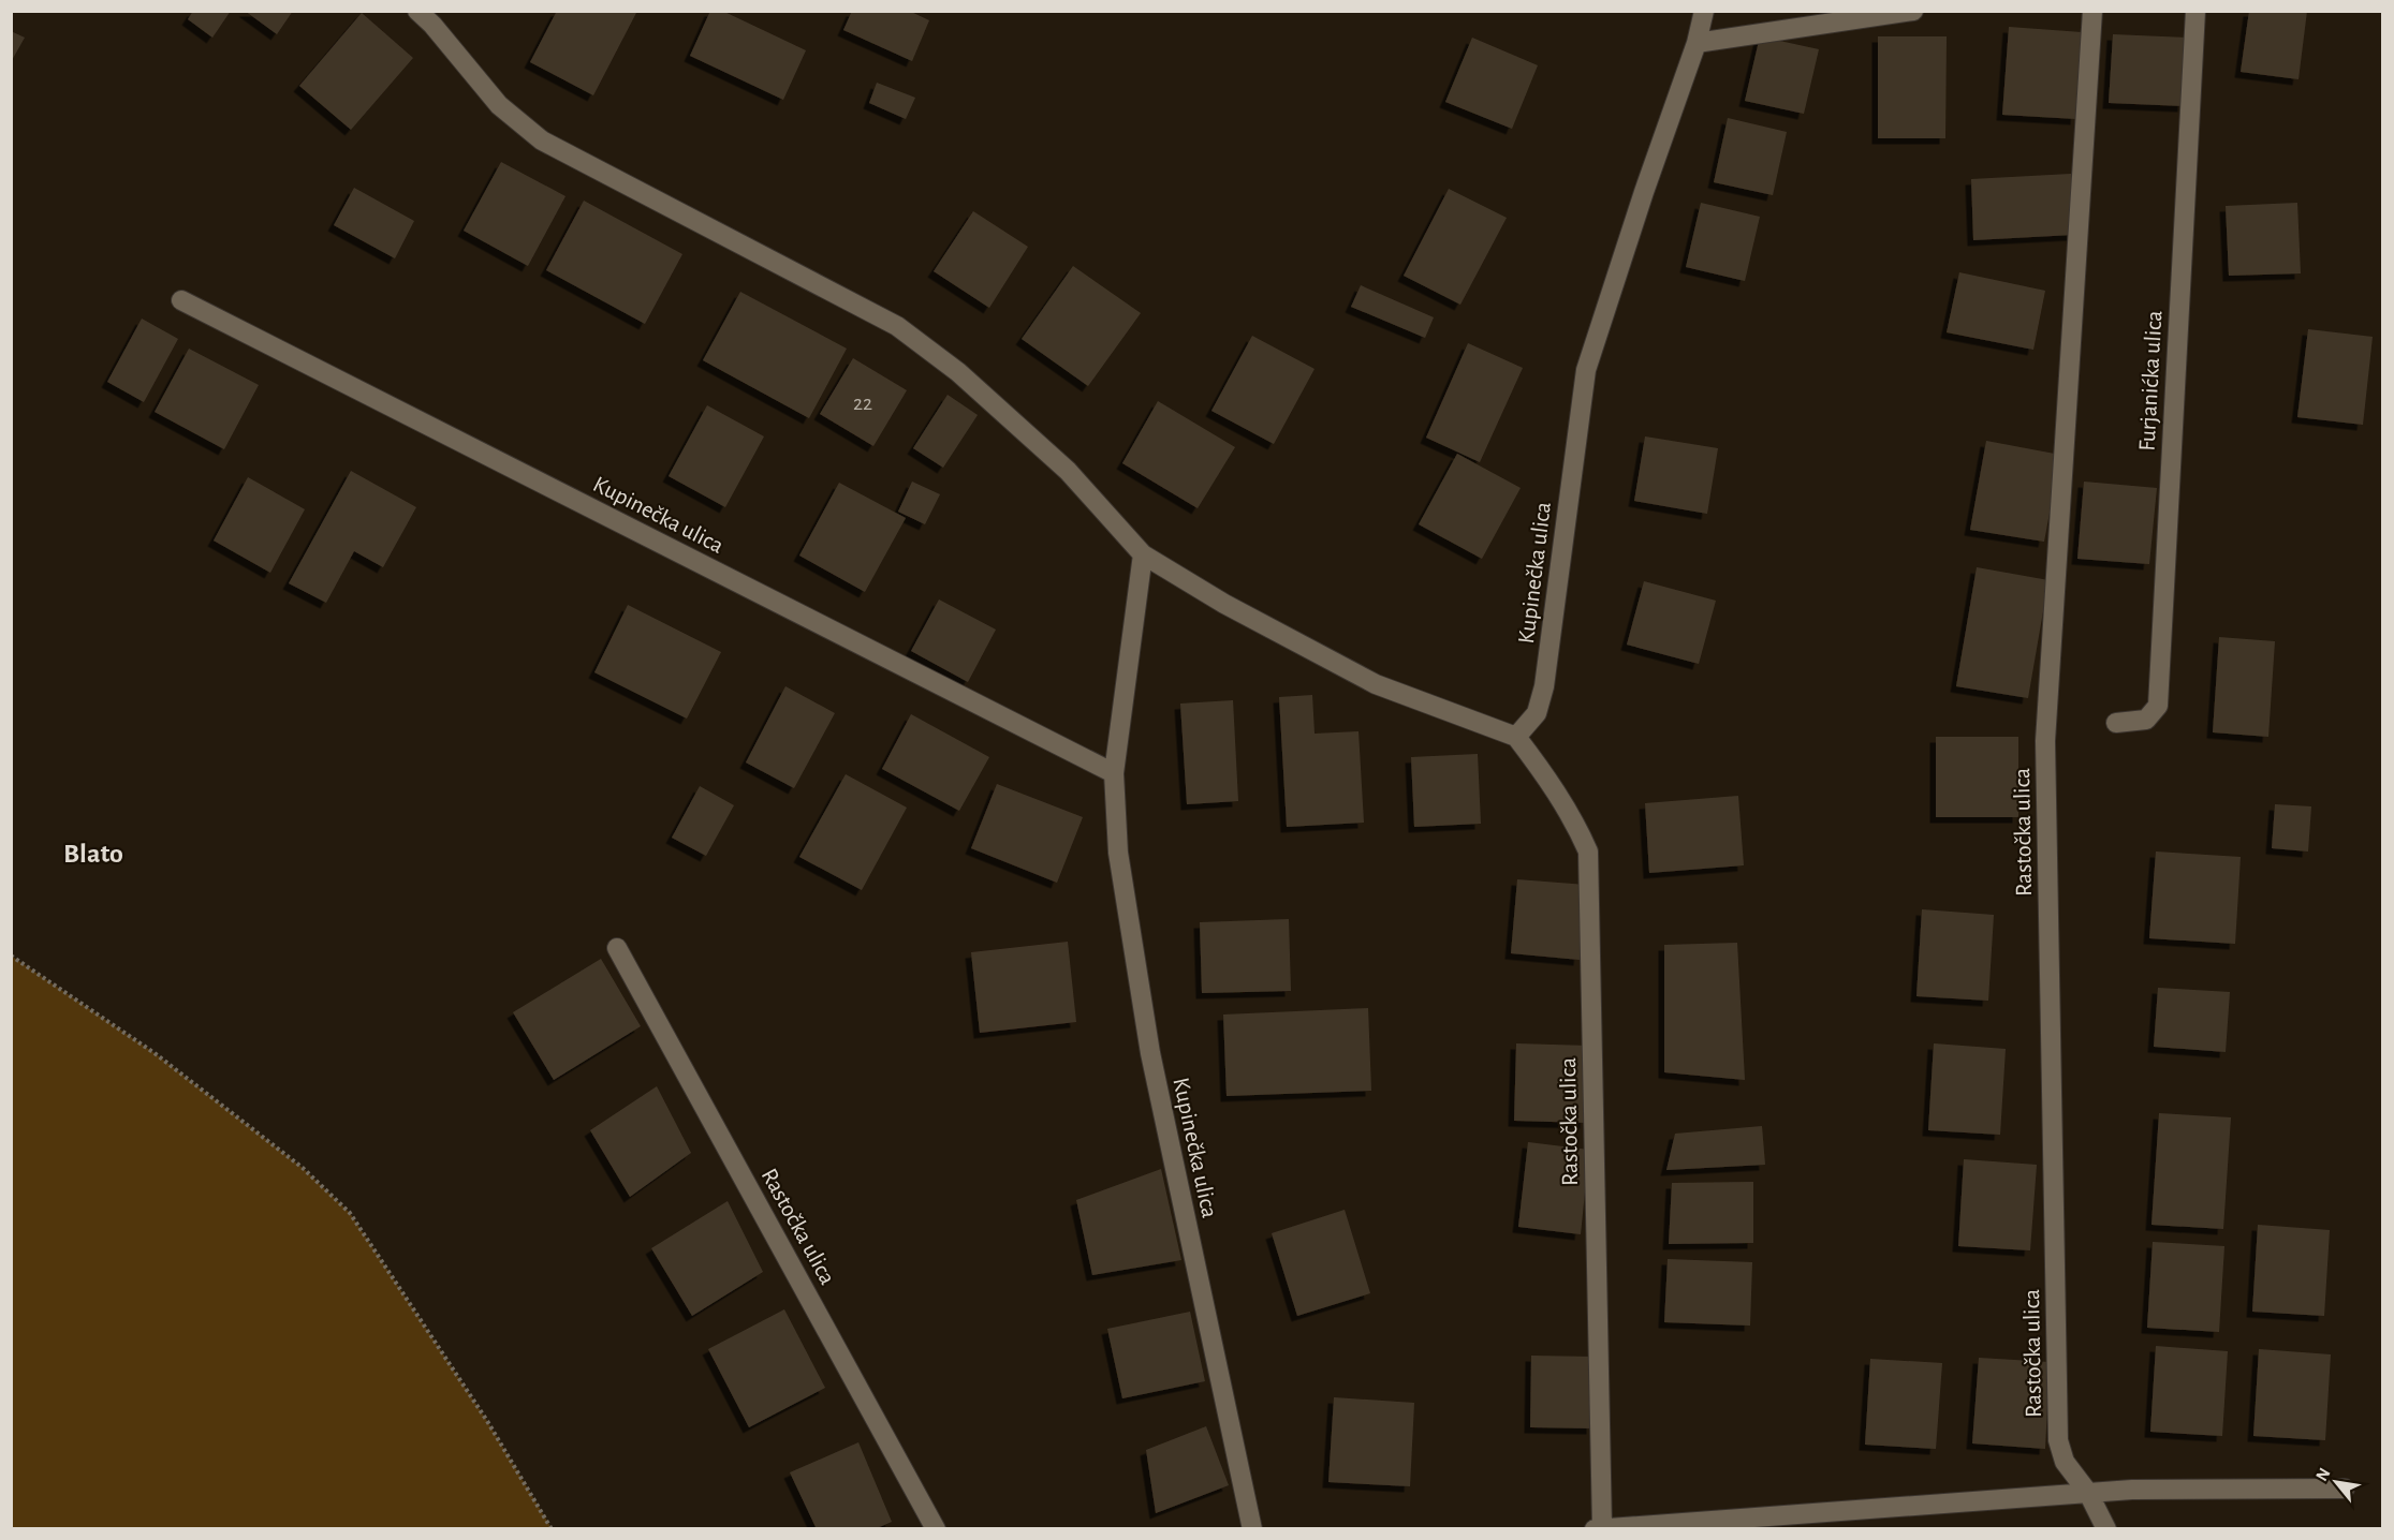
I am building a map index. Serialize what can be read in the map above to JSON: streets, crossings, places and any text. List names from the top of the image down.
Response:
{
  "streets": {
    "street": ["Furjanićka ulica", "Kupinečka ulica", "Rastočka ulica"]
  },
  "crossings": [
    ["Kupinečka ulica", "Rastočka ulica"]
  ],
  "districts": ["Blato"],
  "house_numbers": ["22"],
  "north": "top left"
}
